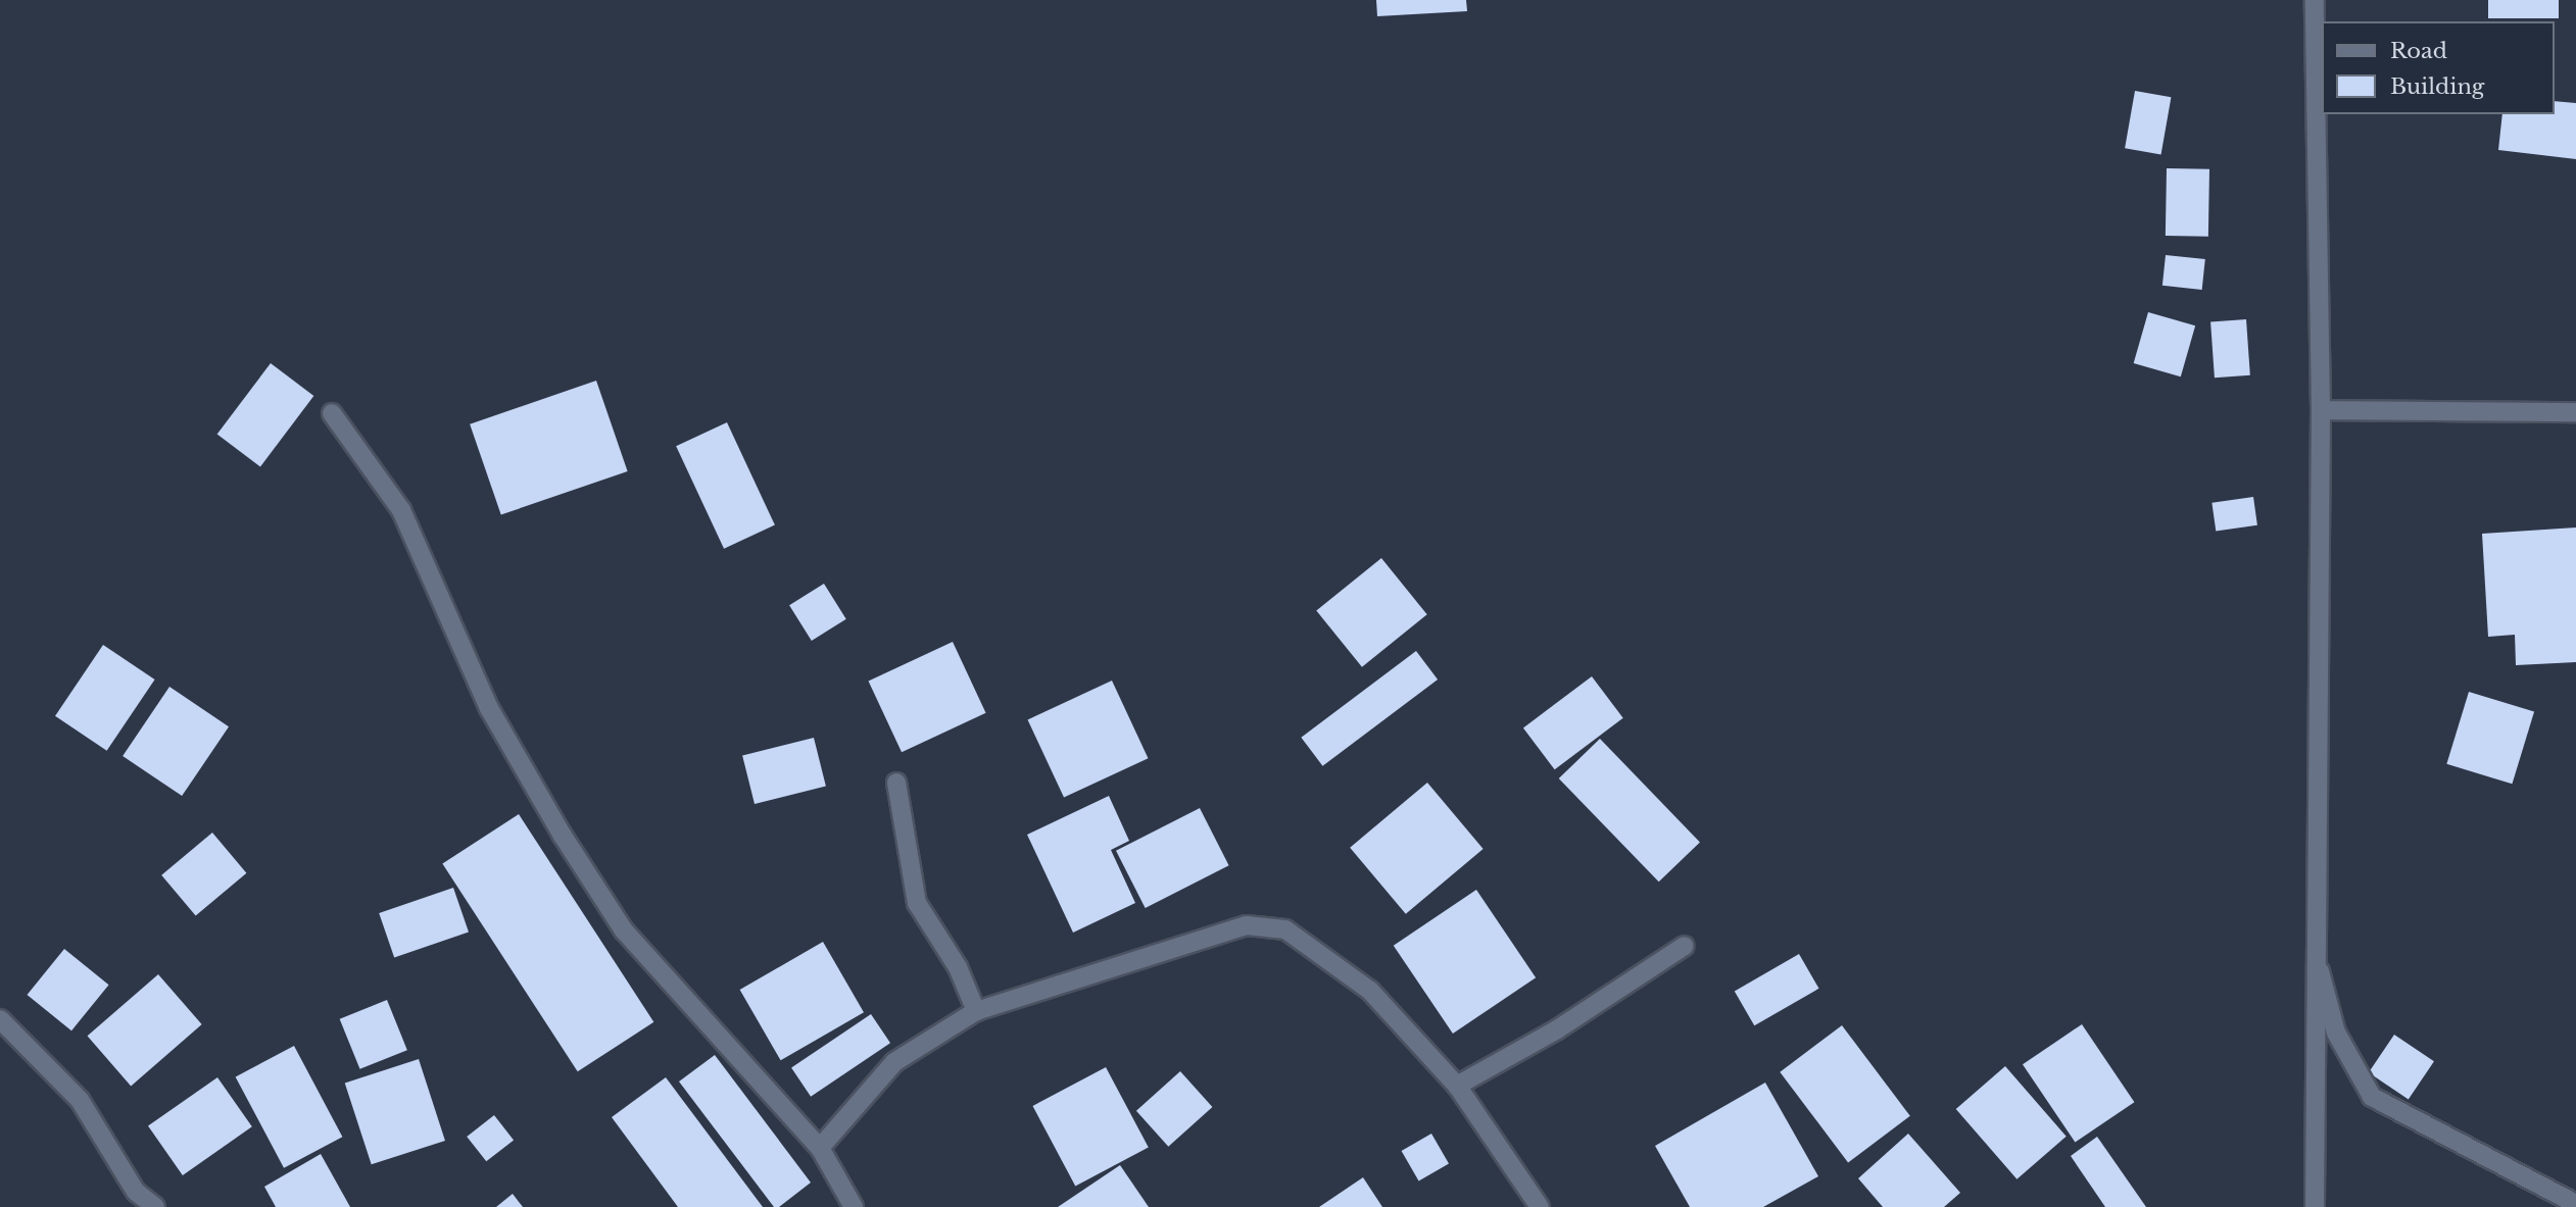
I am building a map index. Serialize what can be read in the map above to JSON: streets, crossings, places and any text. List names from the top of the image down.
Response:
{
  "legend": ["Road", "Building"]
}
